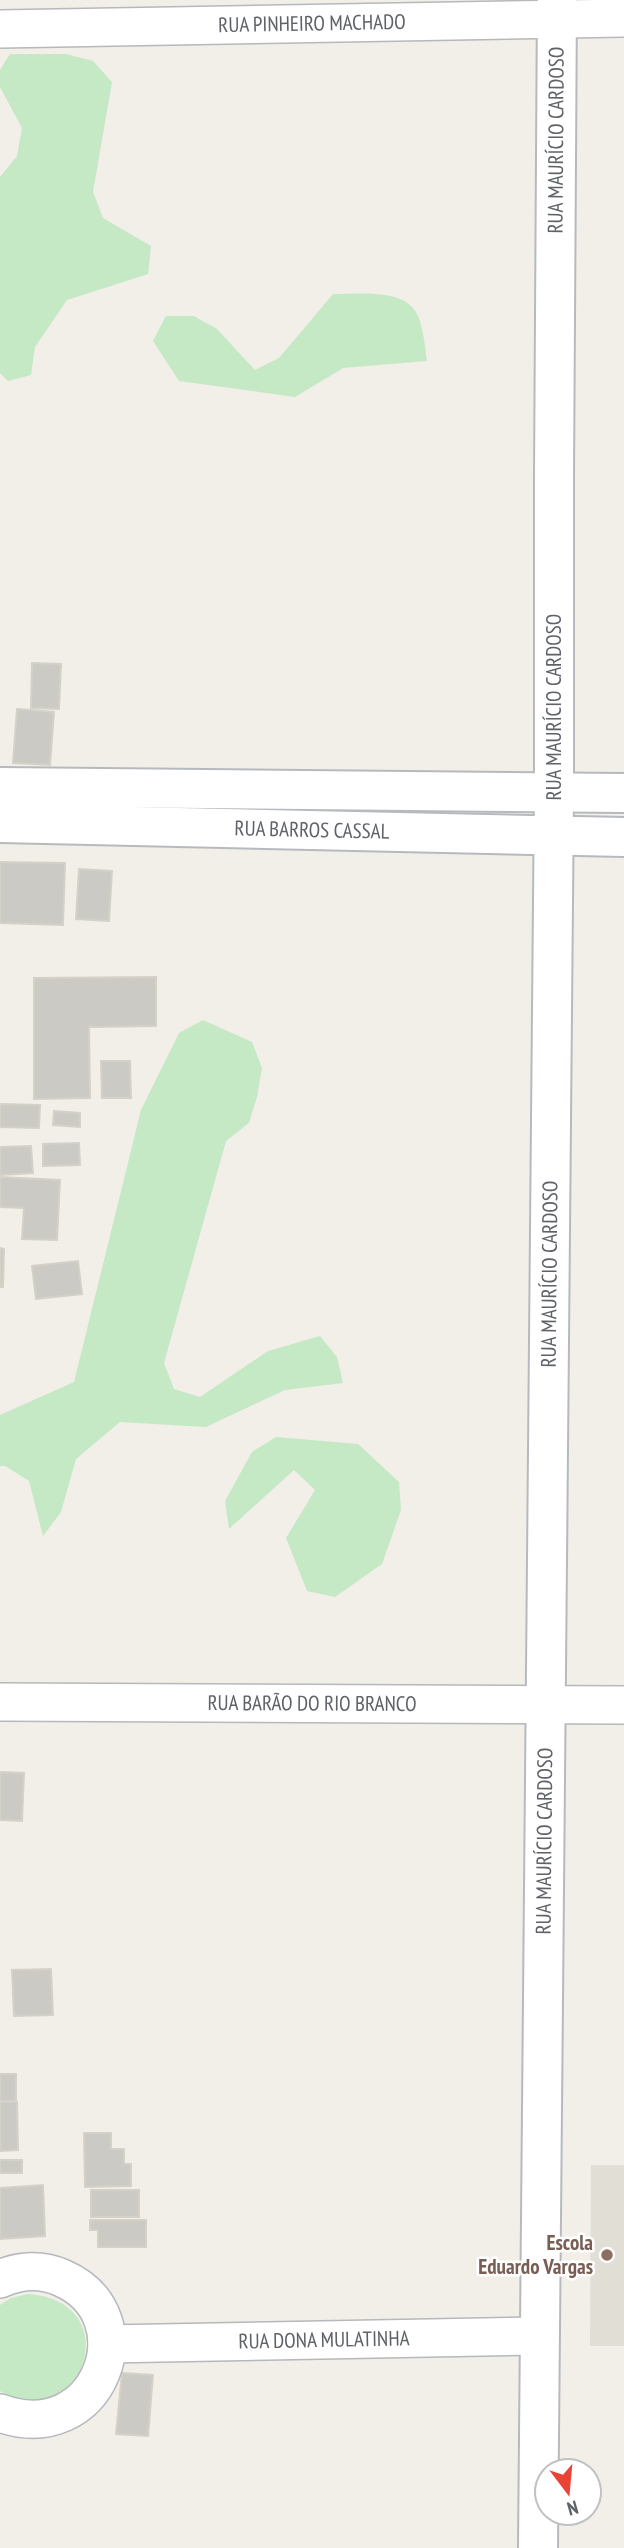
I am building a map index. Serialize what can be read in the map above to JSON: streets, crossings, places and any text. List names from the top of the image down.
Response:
{
  "streets": {
    "street": [
      "RUA PINHEIRO MACHADO",
      "RUA MAURÍCIO CARDOSO",
      "RUA BARROS CASSAL",
      "RUA BARÃO DO RIO BRANCO",
      "RUA DONA MULATINHA"
    ]
  },
  "crossings": [
    ["RUA PINHEIRO MACHADO", "RUA MAURÍCIO CARDOSO"],
    ["RUA MAURÍCIO CARDOSO", "RUA BARROS CASSAL"],
    ["RUA MAURÍCIO CARDOSO", "RUA BARÃO DO RIO BRANCO"],
    ["RUA MAURÍCIO CARDOSO", "RUA DONA MULATINHA"]
  ],
  "places": ["Escola Eduardo Vargas"],
  "north": "bottom"
}
